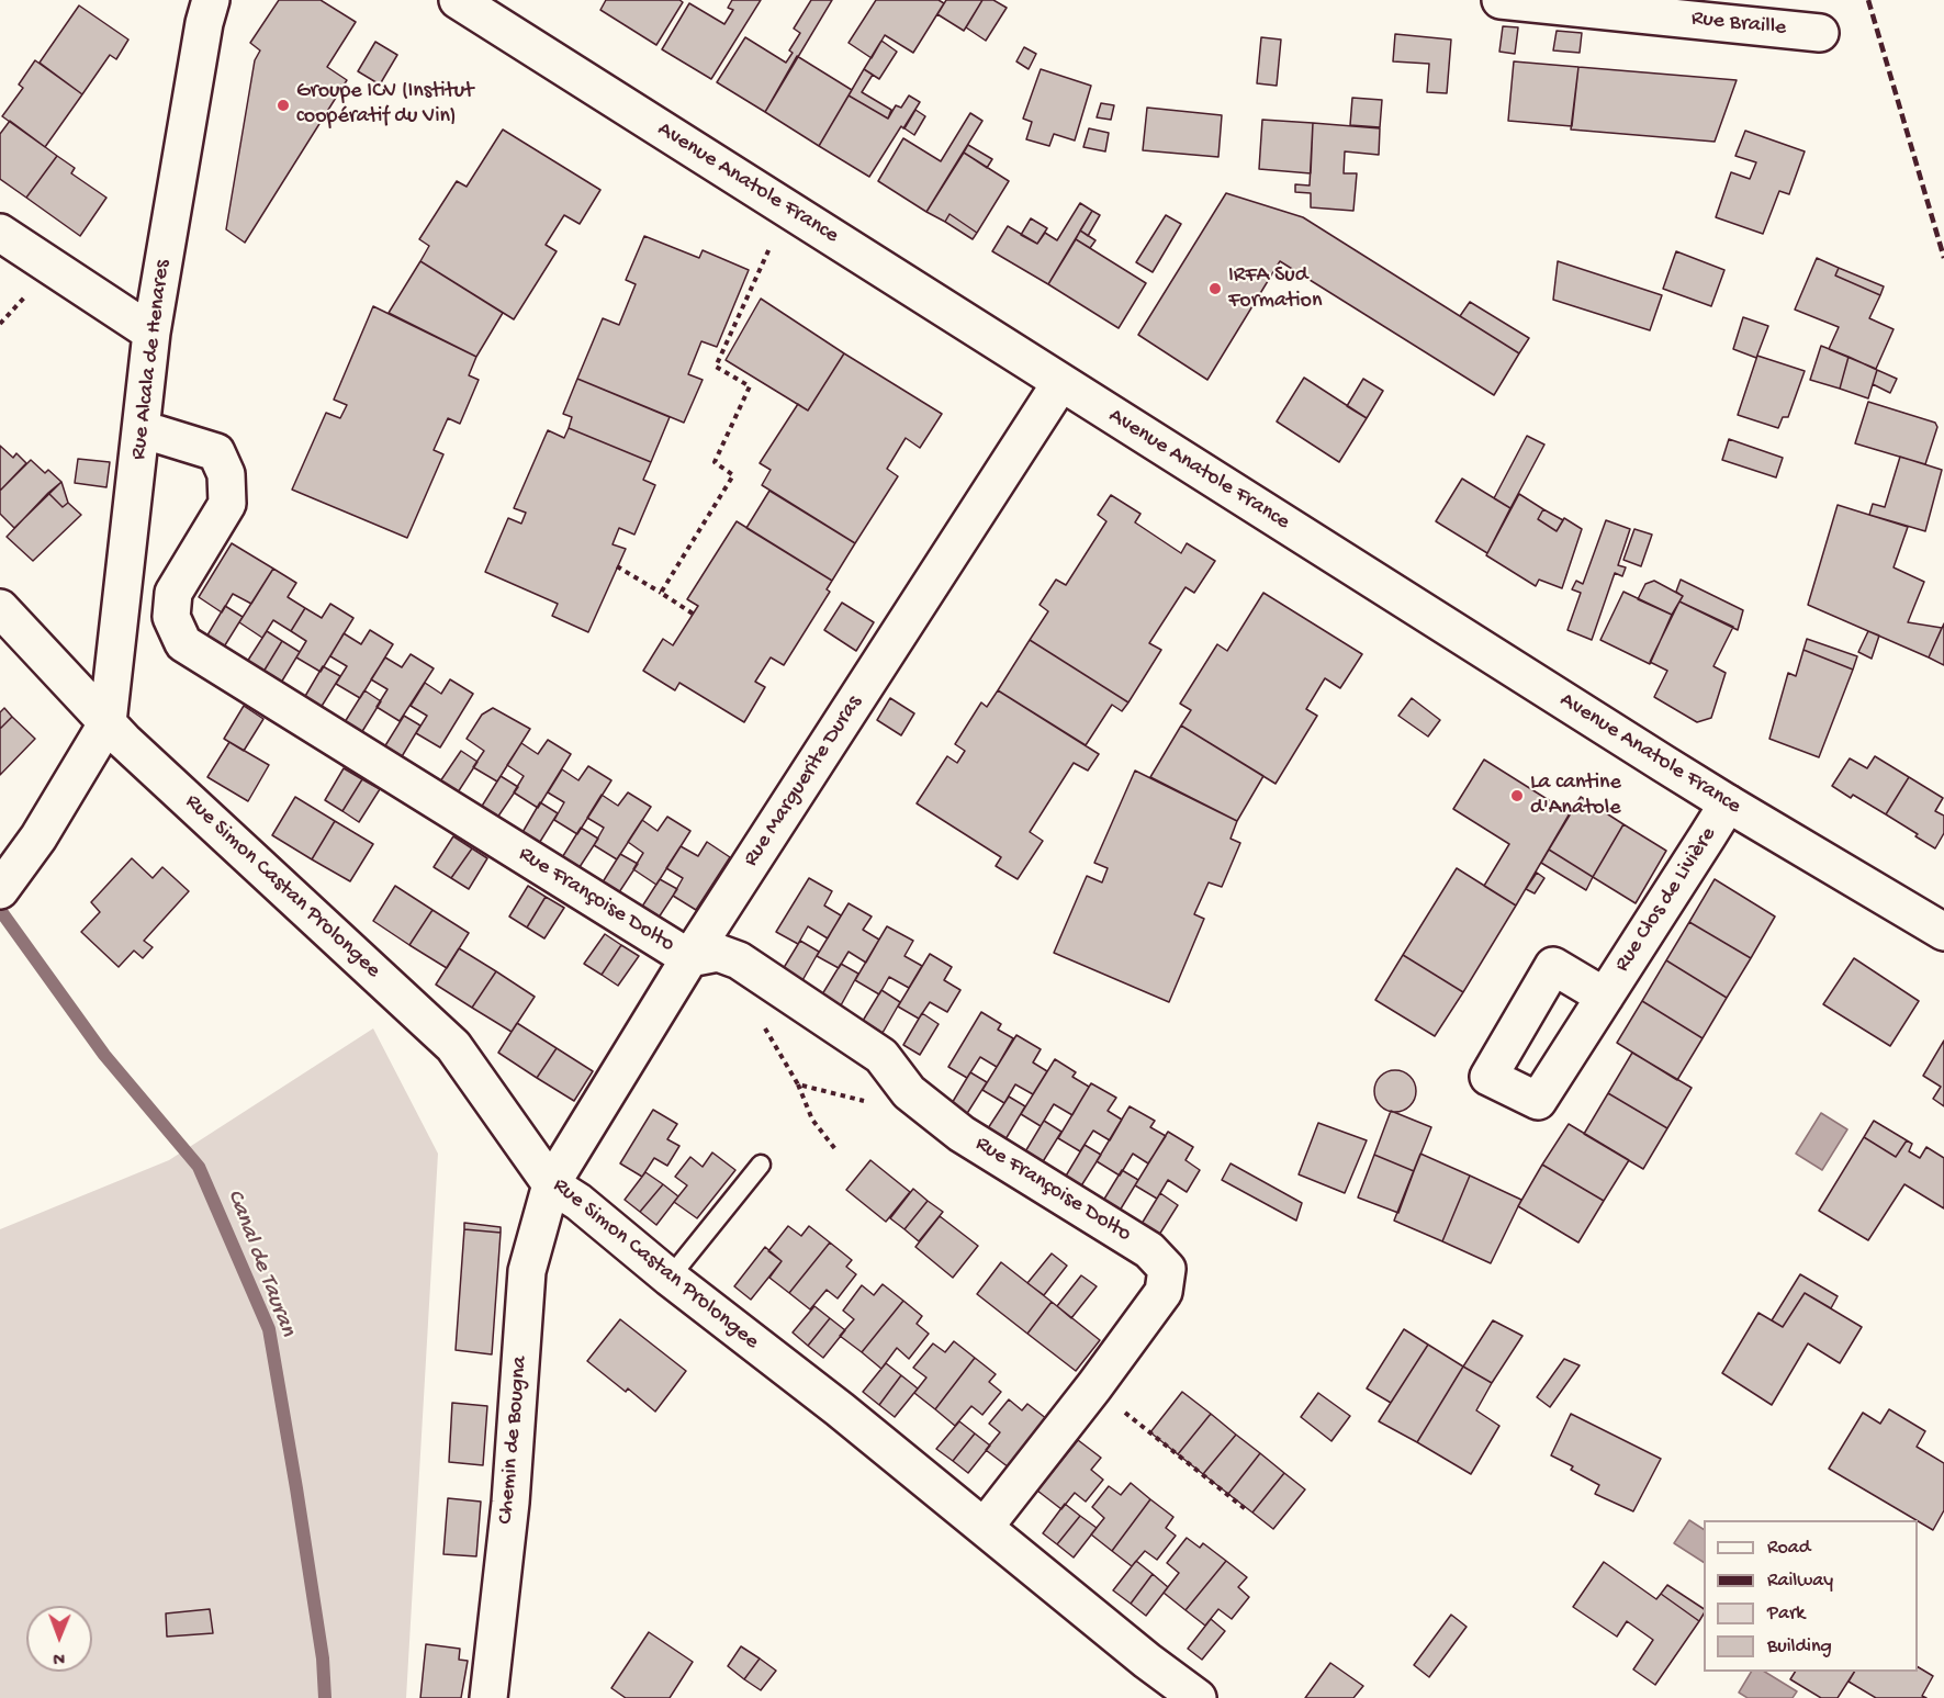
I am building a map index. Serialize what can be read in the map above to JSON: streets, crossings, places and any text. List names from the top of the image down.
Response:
{
  "streets": {
    "street": [
      "Rue Braille",
      "Avenue Anatole France",
      "Rue Alcala de Henares",
      "Rue Marguerite Duras",
      "Rue Simon Castan Prolongee",
      "Rue Françoise Dolto",
      "Rue Clos de Livière",
      "Chemin de Bougna"
    ]
  },
  "crossings": [
    ["Avenue Anatole France", "Rue Marguerite Duras"],
    ["Avenue Anatole France", "Rue Clos de Livière"],
    ["Rue Alcala de Henares", "Rue Simon Castan Prolongee"],
    ["Rue Alcala de Henares", "Rue Françoise Dolto"],
    ["Rue Marguerite Duras", "Rue Simon Castan Prolongee"],
    ["Rue Marguerite Duras", "Rue Françoise Dolto"],
    ["Rue Marguerite Duras", "Chemin de Bougna"],
    ["Rue Simon Castan Prolongee", "Rue Françoise Dolto"],
    ["Rue Simon Castan Prolongee", "Chemin de Bougna"]
  ],
  "water": ["Canal de Tauran"],
  "places": ["Groupe ICV (Institut coopératif du Vin)", "IRFA Sud Formation", "La cantine d'Anatole"],
  "legend": [
    "Road",
    "Railway",
    "Park",
    "Building"
  ],
  "north": "bottom"
}
